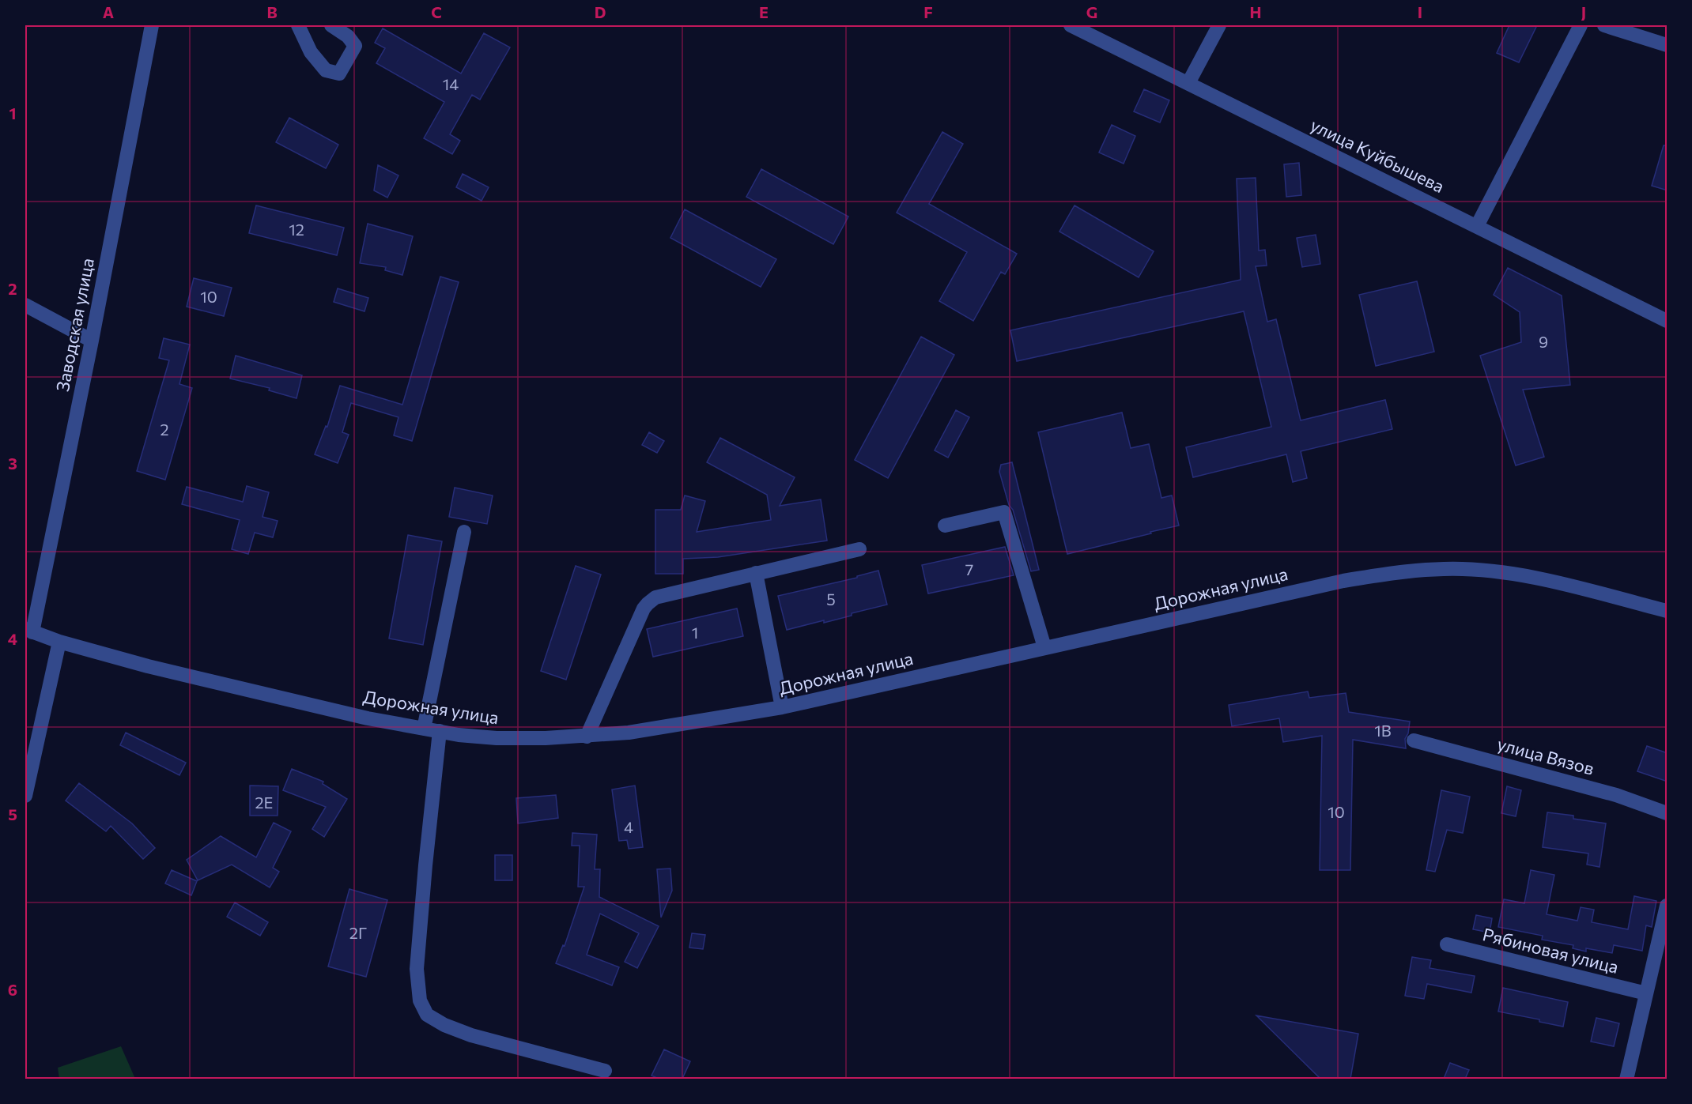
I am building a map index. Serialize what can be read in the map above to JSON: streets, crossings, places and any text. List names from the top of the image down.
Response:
{
  "streets": {
    "street": [
      "улица Куйбышева",
      "Заводская улица",
      "Дорожная улица",
      "улица Вязов",
      "Рябиновая улица"
    ]
  },
  "crossings": [
    ["Заводская улица", "Дорожная улица"]
  ],
  "house_numbers": [
    "14",
    "12",
    "10",
    "9",
    "2",
    "7",
    "5",
    "1",
    "1В",
    "2Е",
    "10",
    "4",
    "2Г"
  ],
  "grid": {
    "columns": [
      "A",
      "B",
      "C",
      "D",
      "E",
      "F",
      "G",
      "H",
      "I",
      "J"
    ],
    "rows": [
      "1",
      "2",
      "3",
      "4",
      "5",
      "6"
    ]
  }
}
